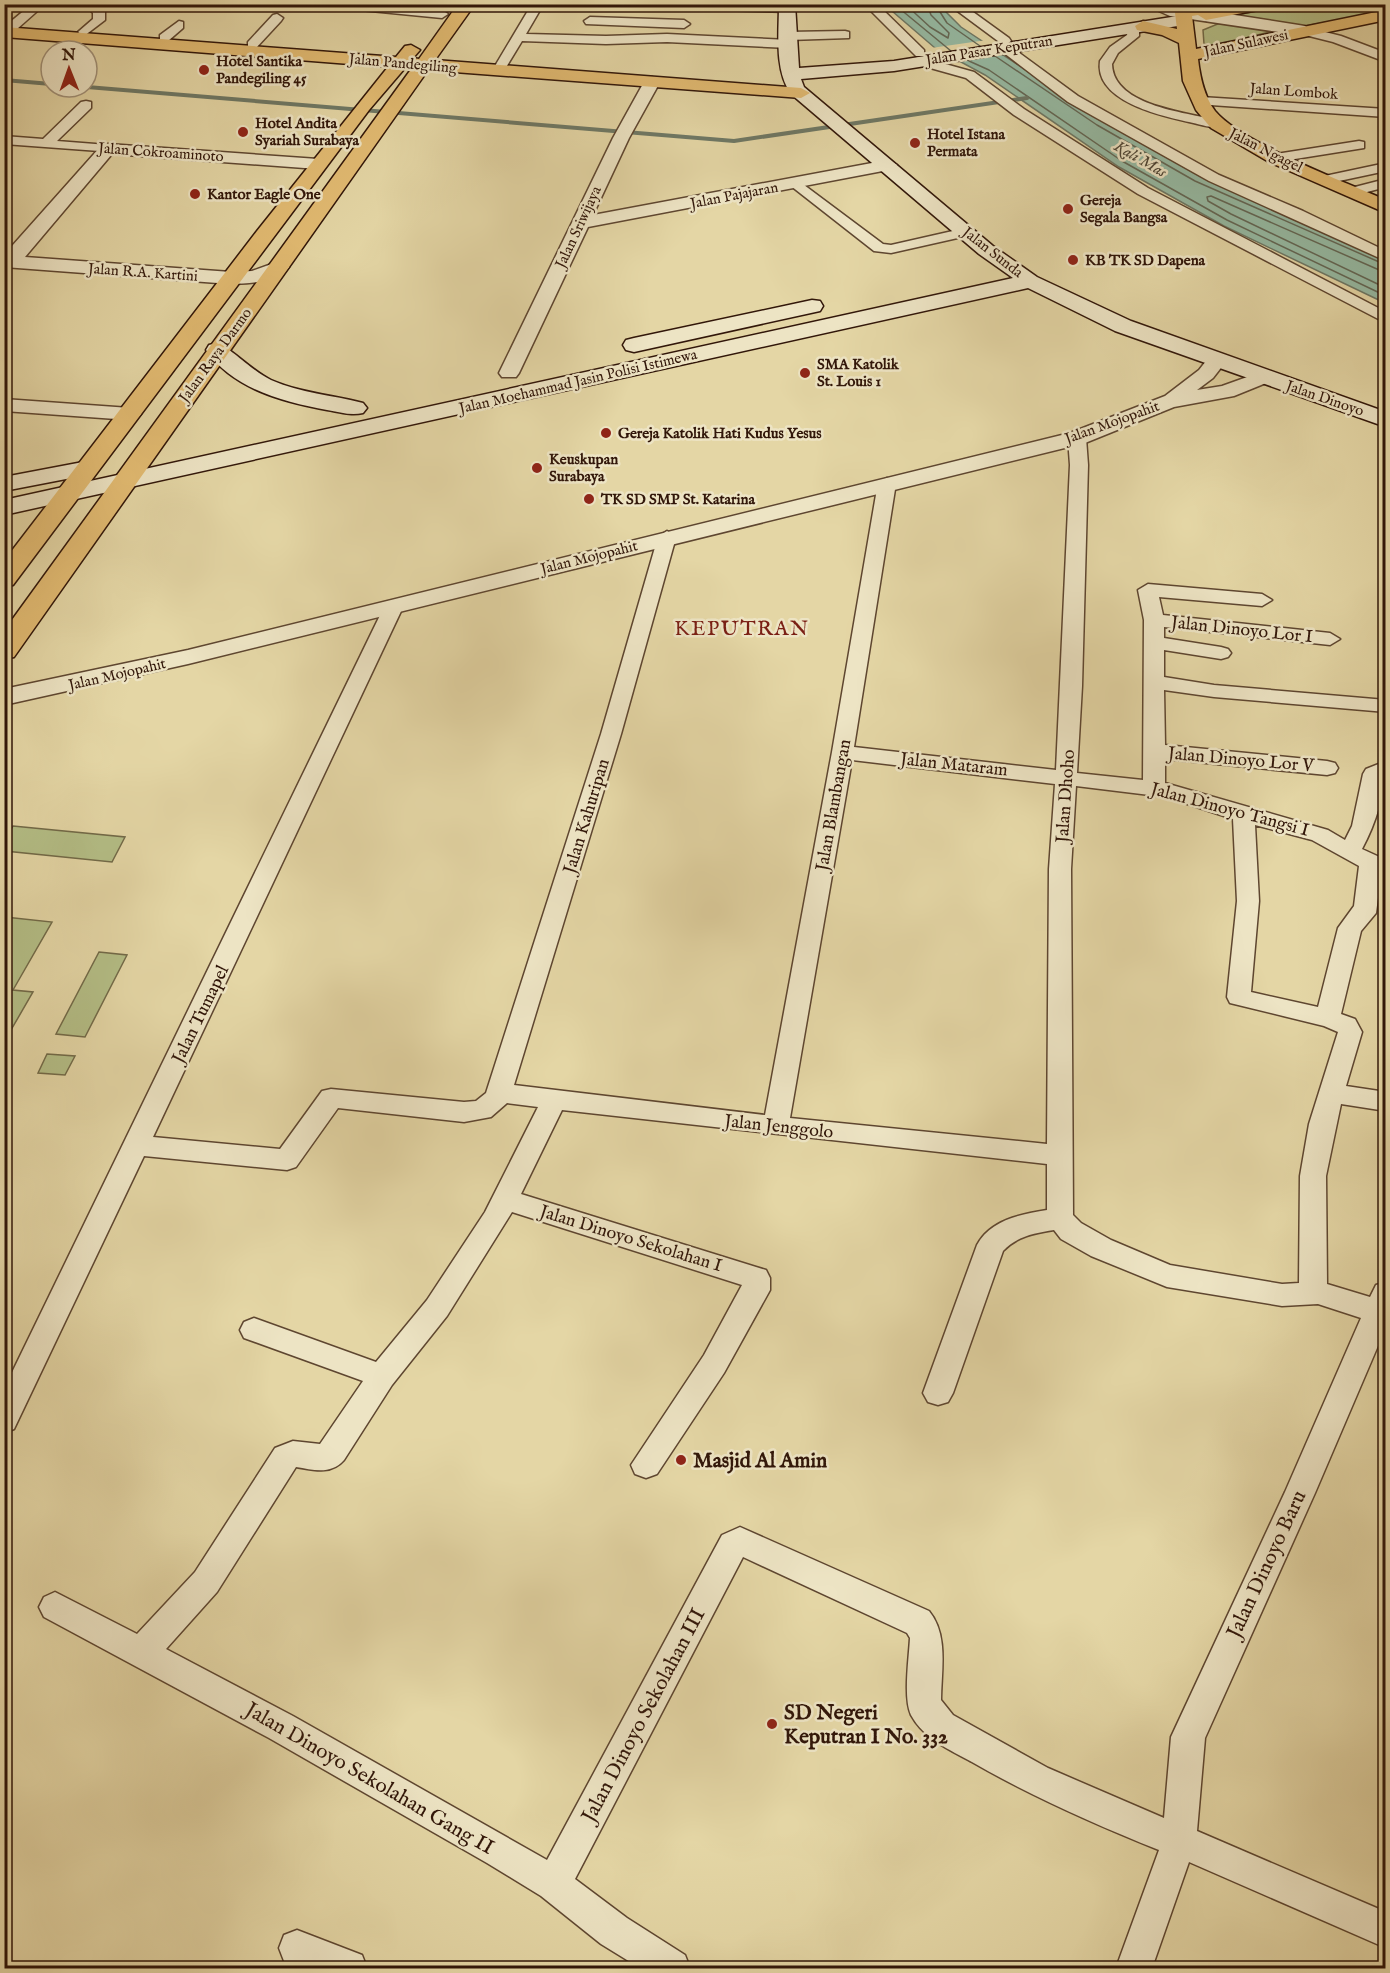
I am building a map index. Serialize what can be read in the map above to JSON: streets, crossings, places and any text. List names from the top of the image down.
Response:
{
  "streets": {
    "main road": [
      "Jalan Sulawesi",
      "Jalan Pasar Keputran",
      "Jalan Pandegiling",
      "Jalan Ngagel",
      "Jalan Sunda",
      "Jalan Raya Darmo",
      "Jalan Moehammad Jasin Polisi Istimewa",
      "Jalan Dinoyo"
    ],
    "street": [
      "Jalan Lombok",
      "Jalan Cokroaminoto",
      "Jalan Pajajaran",
      "Jalan Sriwijaya",
      "Jalan R.A. Kartini",
      "Jalan Mojopahit",
      "Jalan Dinoyo Lor I",
      "Jalan Dinoyo Lor V",
      "Jalan Mataram",
      "Jalan Dhoho",
      "Jalan Blambangan",
      "Jalan Dinoyo Tangsi I",
      "Jalan Kahuripan",
      "Jalan Tumapel",
      "Jalan Jenggolo",
      "Jalan Dinoyo Sekolahan I",
      "Jalan Dinoyo Baru",
      "Jalan Dinoyo Sekolahan III",
      "Jalan Dinoyo Sekolahan Gang II"
    ]
  },
  "crossings": [
    ["Jalan Sulawesi", "Jalan Pasar Keputran"],
    ["Jalan Sulawesi", "Jalan Ngagel"],
    ["Jalan Pasar Keputran", "Jalan Pandegiling"],
    ["Jalan Pasar Keputran", "Jalan Ngagel"],
    ["Jalan Pasar Keputran", "Jalan Sunda"],
    ["Jalan Pandegiling", "Jalan Sriwijaya"],
    ["Jalan Pandegiling", "Jalan Sunda"],
    ["Jalan Pandegiling", "Jalan Raya Darmo"],
    ["Jalan Lombok", "Jalan Ngagel"],
    ["Jalan Cokroaminoto", "Jalan Raya Darmo"],
    ["Jalan Pajajaran", "Jalan Sriwijaya"],
    ["Jalan Pajajaran", "Jalan Sunda"],
    ["Jalan Sriwijaya", "Jalan Moehammad Jasin Polisi Istimewa"],
    ["Jalan Sunda", "Jalan Moehammad Jasin Polisi Istimewa"],
    ["Jalan Sunda", "Jalan Dinoyo"],
    ["Jalan Sunda", "Jalan Mojopahit"],
    ["Jalan R.A. Kartini", "Jalan Raya Darmo"],
    ["Jalan Raya Darmo", "Jalan Moehammad Jasin Polisi Istimewa"],
    ["Jalan Dinoyo", "Jalan Mojopahit"],
    ["Jalan Mojopahit", "Jalan Dhoho"],
    ["Jalan Mojopahit", "Jalan Blambangan"],
    ["Jalan Mojopahit", "Jalan Kahuripan"],
    ["Jalan Mojopahit", "Jalan Tumapel"],
    ["Jalan Mataram", "Jalan Dhoho"],
    ["Jalan Mataram", "Jalan Blambangan"],
    ["Jalan Mataram", "Jalan Dinoyo Tangsi I"],
    ["Jalan Dhoho", "Jalan Dinoyo Tangsi I"],
    ["Jalan Dhoho", "Jalan Jenggolo"],
    ["Jalan Blambangan", "Jalan Jenggolo"],
    ["Jalan Kahuripan", "Jalan Jenggolo"],
    ["Jalan Dinoyo Baru", "Jalan Dinoyo Sekolahan III"],
    ["Jalan Dinoyo Sekolahan III", "Jalan Dinoyo Sekolahan Gang II"]
  ],
  "districts": ["KEPUTRAN"],
  "water": ["Kali Mas"],
  "places": [
    "Hotel Santika Pandegiling 45",
    "Hotel Andita Syariah Surabaya",
    "Hotel Istana Permata",
    "Kantor Eagle One",
    "Gereja Segala Bangsa",
    "KB TK SD Dapena",
    "SMA Katolik St. Louis 1",
    "Gereja Katolik Hati Kudus Yesus",
    "Keuskupan Surabaya",
    "TK SD SMP St. Katarina",
    "Masjid Al Amin",
    "SD Negeri Keputran I No. 332"
  ],
  "north": "top"
}
